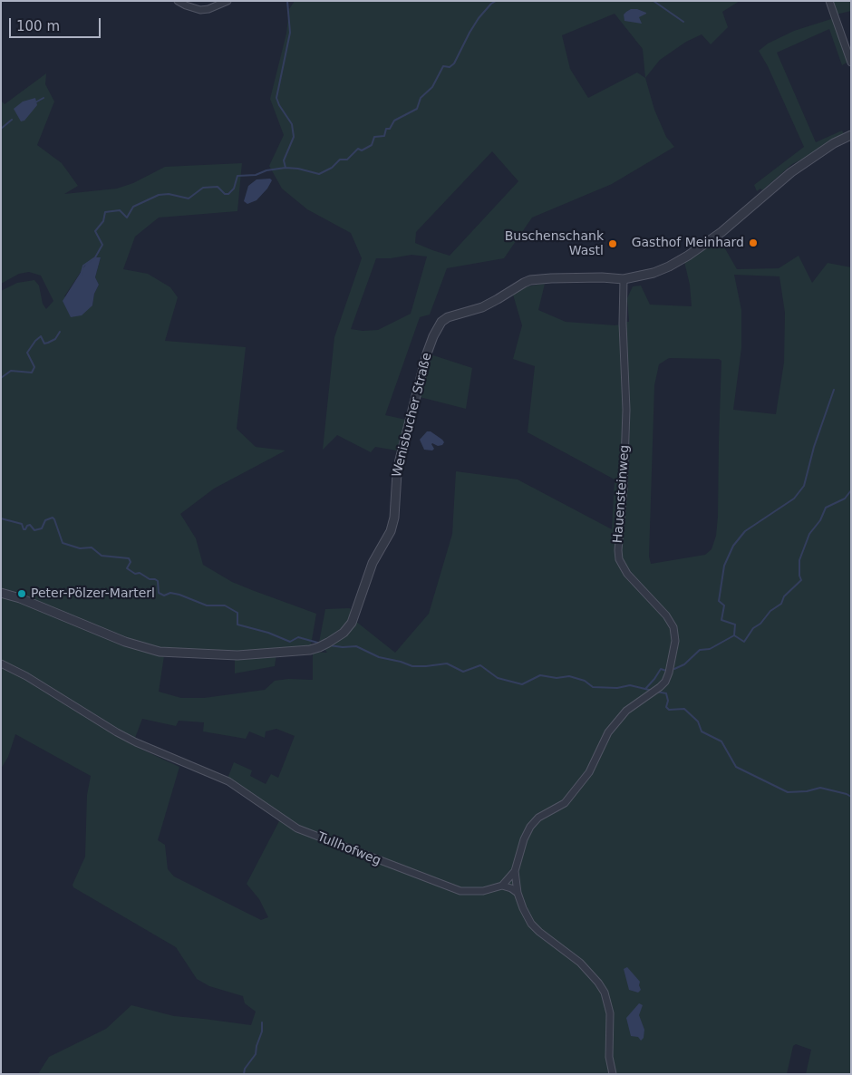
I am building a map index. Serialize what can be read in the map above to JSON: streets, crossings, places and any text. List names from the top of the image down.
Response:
{
  "streets": {
    "street": ["Wenisbucher Straße", "Hauensteinweg", "Tullhofweg"]
  },
  "crossings": [
    ["Wenisbucher Straße", "Hauensteinweg"],
    ["Hauensteinweg", "Tullhofweg"]
  ],
  "places": ["Gasthof Meinhard", "Buschenschank Wastl", "Peter-Pölzer-Marterl"],
  "scale_bar": "100 m"
}
